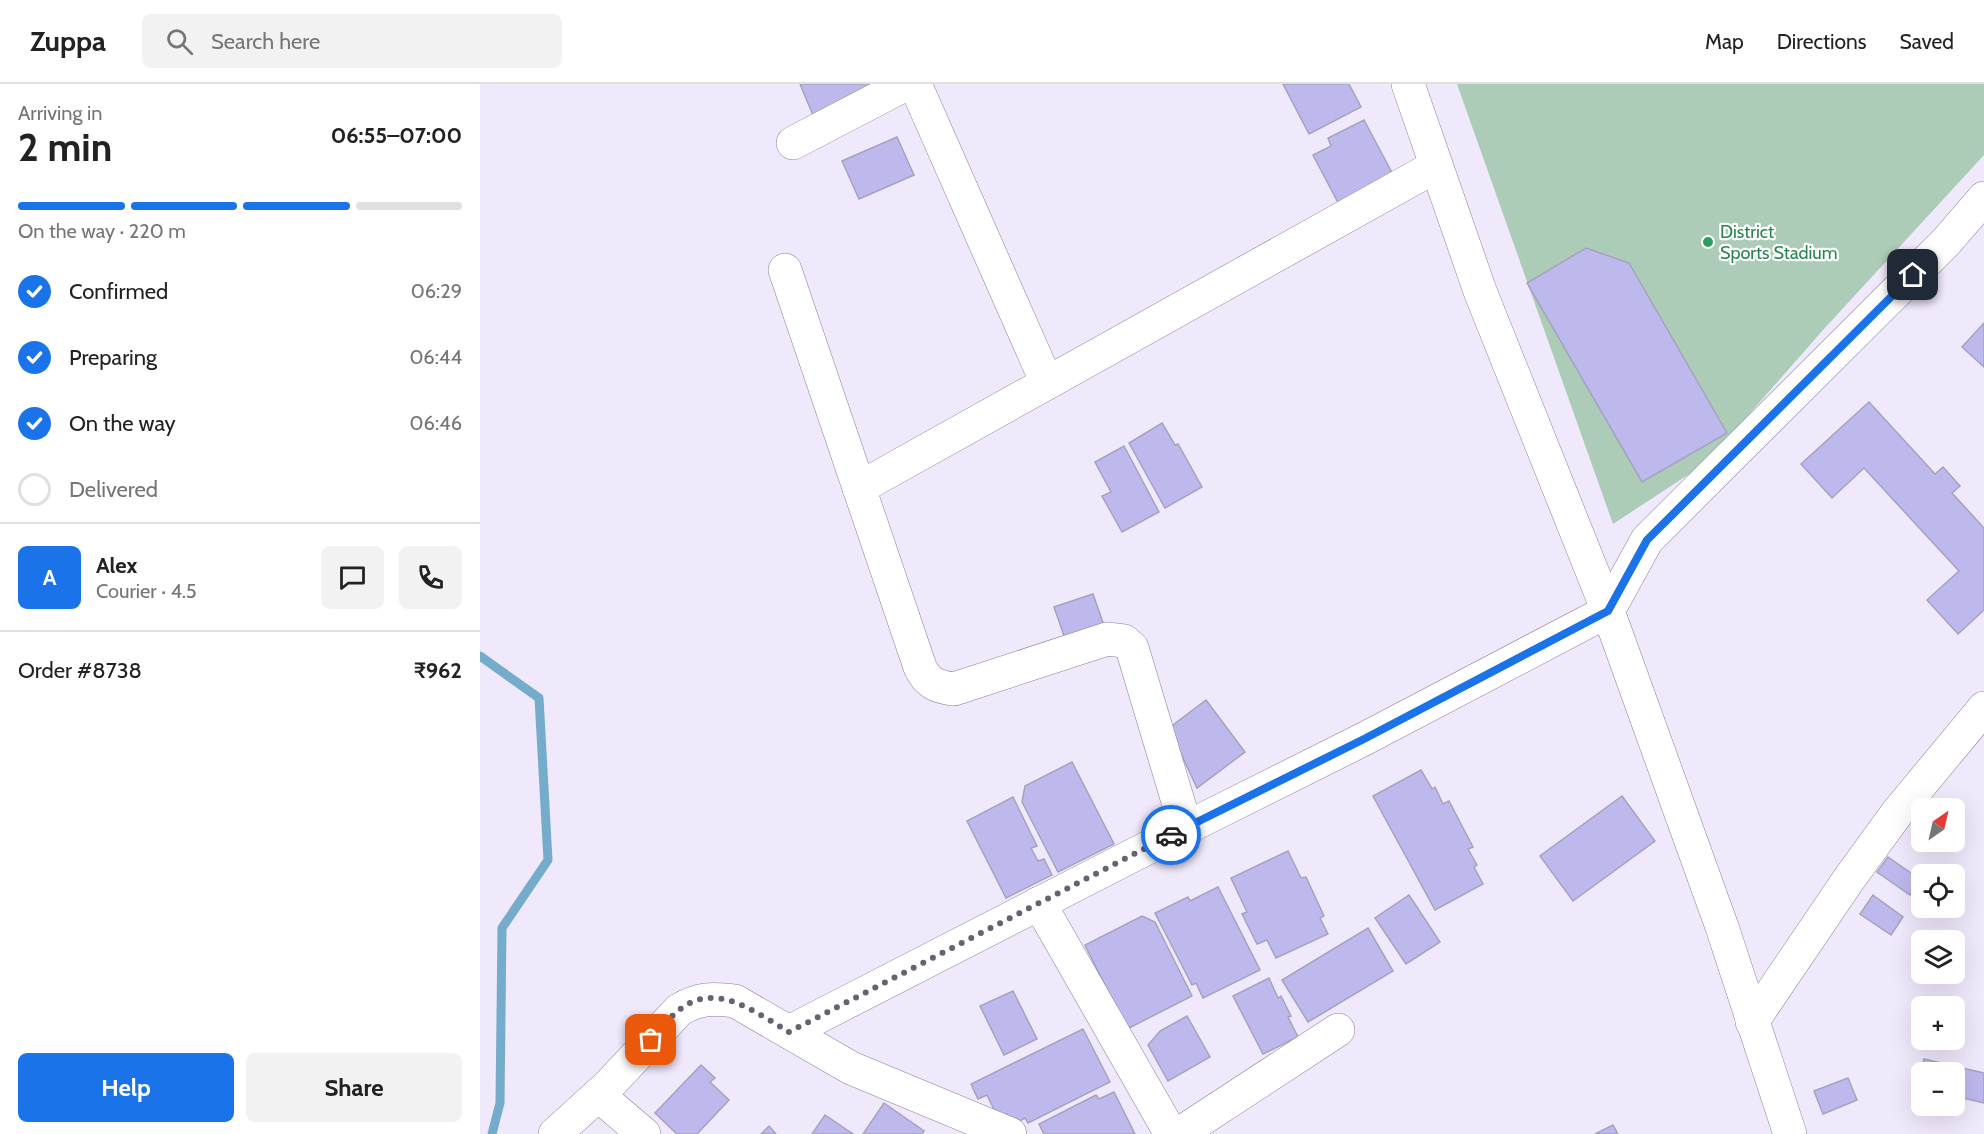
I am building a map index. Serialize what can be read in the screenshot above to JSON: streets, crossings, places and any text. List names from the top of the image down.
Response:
{
  "places": ["District Sports Stadium"],
  "north": "top right",
  "page": {
    "header": "Zuppa",
    "search": "Search here",
    "nav": ["Map", "Directions", "Saved"],
    "heading": ["2 min", "Arriving in", "06:55–07:00"],
    "panel": [
      "Alex",
      "Courier · 4.5",
      "Order #8738",
      "₹962"
    ],
    "bar": "On the way · 220 m",
    "list": [
      ["Confirmed", "06:29"],
      ["Preparing", "06:44"],
      ["On the way", "06:46"],
      "Delivered"
    ],
    "round": "A",
    "map_buttons": ["+", "−"],
    "buttons": ["Help", "Share"]
  }
}
